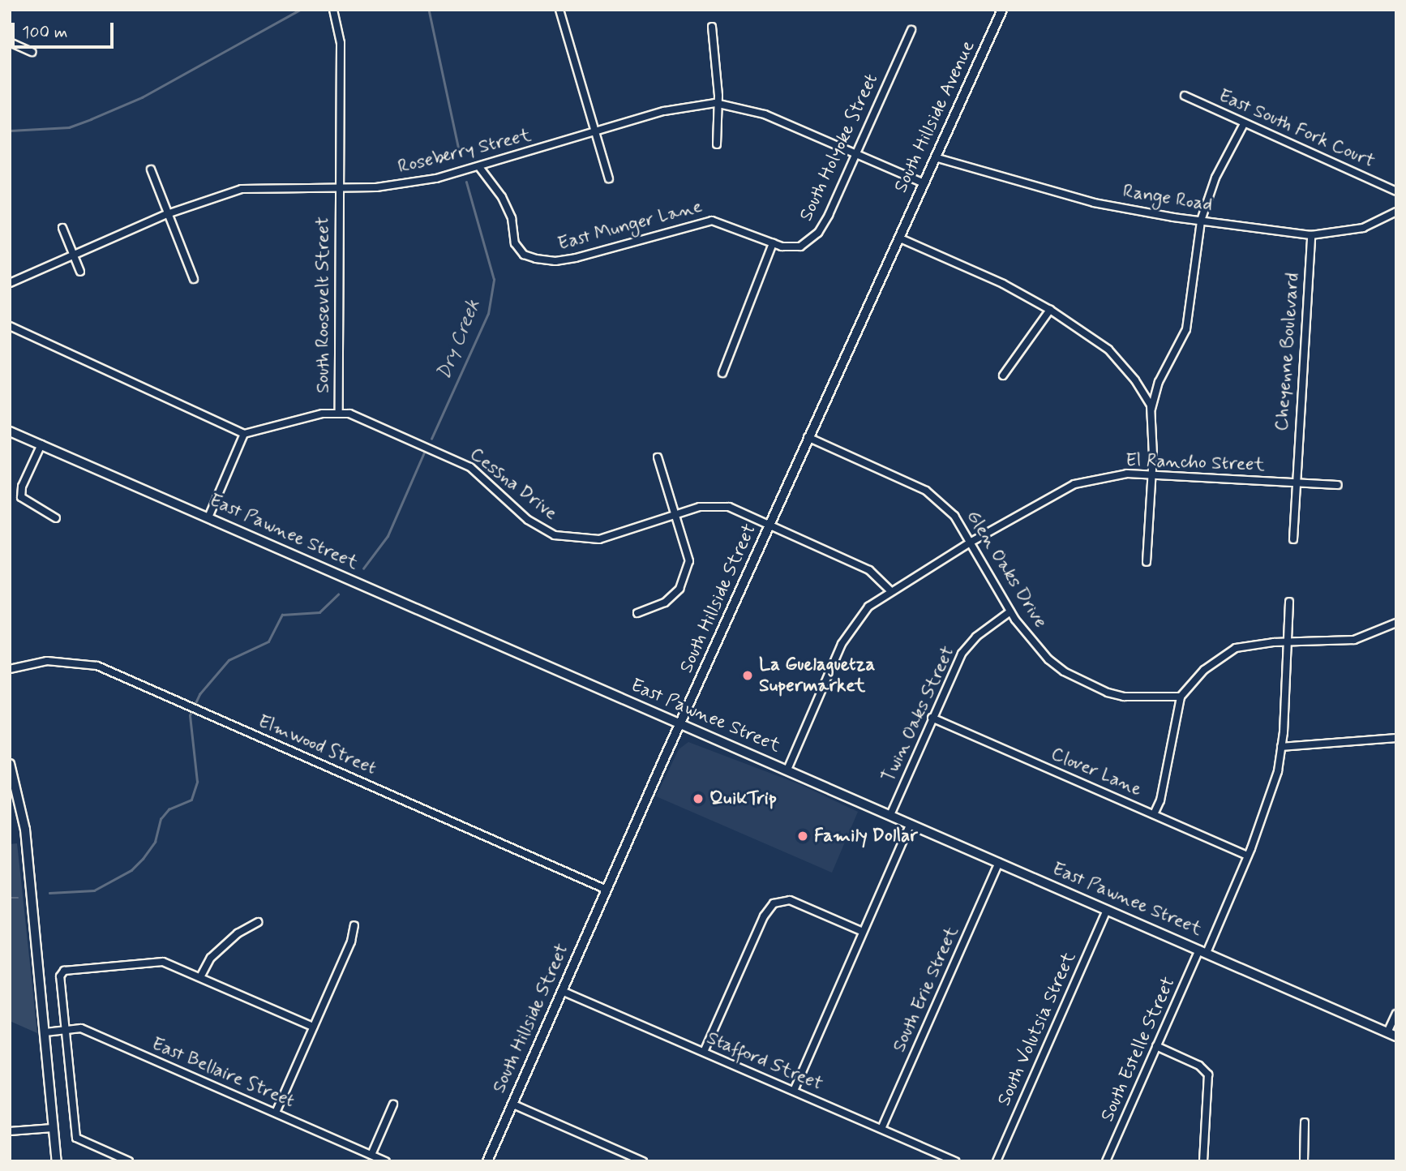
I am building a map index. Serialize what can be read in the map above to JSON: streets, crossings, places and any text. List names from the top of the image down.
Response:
{
  "streets": {
    "main road": ["South Hillside Avenue", "East Pawnee Street", "South Hillside Street"],
    "street": [
      "East South Fork Court",
      "South Holyoke Street",
      "Roseberry Street",
      "Range Road",
      "East Munger Lane",
      "South Roosevelt Street",
      "Cheyenne Boulevard",
      "El Rancho Street",
      "Cessna Drive",
      "Glen Oaks Drive",
      "Twin Oaks Street",
      "Elmwood Street",
      "Clover Lane",
      "South Erie Street",
      "South Volutsia Street",
      "South Estelle Street",
      "Stafford Street",
      "East Bellaire Street"
    ]
  },
  "crossings": [
    ["South Hillside Avenue", "Roseberry Street"],
    ["South Hillside Avenue", "Range Road"],
    ["South Hillside Avenue", "South Hillside Street"],
    ["South Holyoke Street", "Roseberry Street"],
    ["South Holyoke Street", "East Munger Lane"],
    ["Roseberry Street", "East Munger Lane"],
    ["Roseberry Street", "South Roosevelt Street"],
    ["Range Road", "Cheyenne Boulevard"],
    ["South Roosevelt Street", "Cessna Drive"],
    ["Cheyenne Boulevard", "El Rancho Street"],
    ["El Rancho Street", "Cessna Drive"],
    ["El Rancho Street", "East Pawnee Street"],
    ["El Rancho Street", "Glen Oaks Drive"],
    ["Cessna Drive", "South Hillside Street"],
    ["East Pawnee Street", "South Hillside Street"],
    ["East Pawnee Street", "Twin Oaks Street"],
    ["East Pawnee Street", "South Erie Street"],
    ["East Pawnee Street", "South Volutsia Street"],
    ["East Pawnee Street", "South Estelle Street"],
    ["Glen Oaks Drive", "South Hillside Street"],
    ["Glen Oaks Drive", "Twin Oaks Street"],
    ["South Hillside Street", "Elmwood Street"],
    ["South Hillside Street", "Stafford Street"],
    ["Twin Oaks Street", "Clover Lane"],
    ["South Erie Street", "Stafford Street"]
  ],
  "water": ["Dry Creek"],
  "places": ["La Guelaguetza Supermarket", "QuikTrip", "Family Dollar"],
  "scale_bar": "100 m"
}
